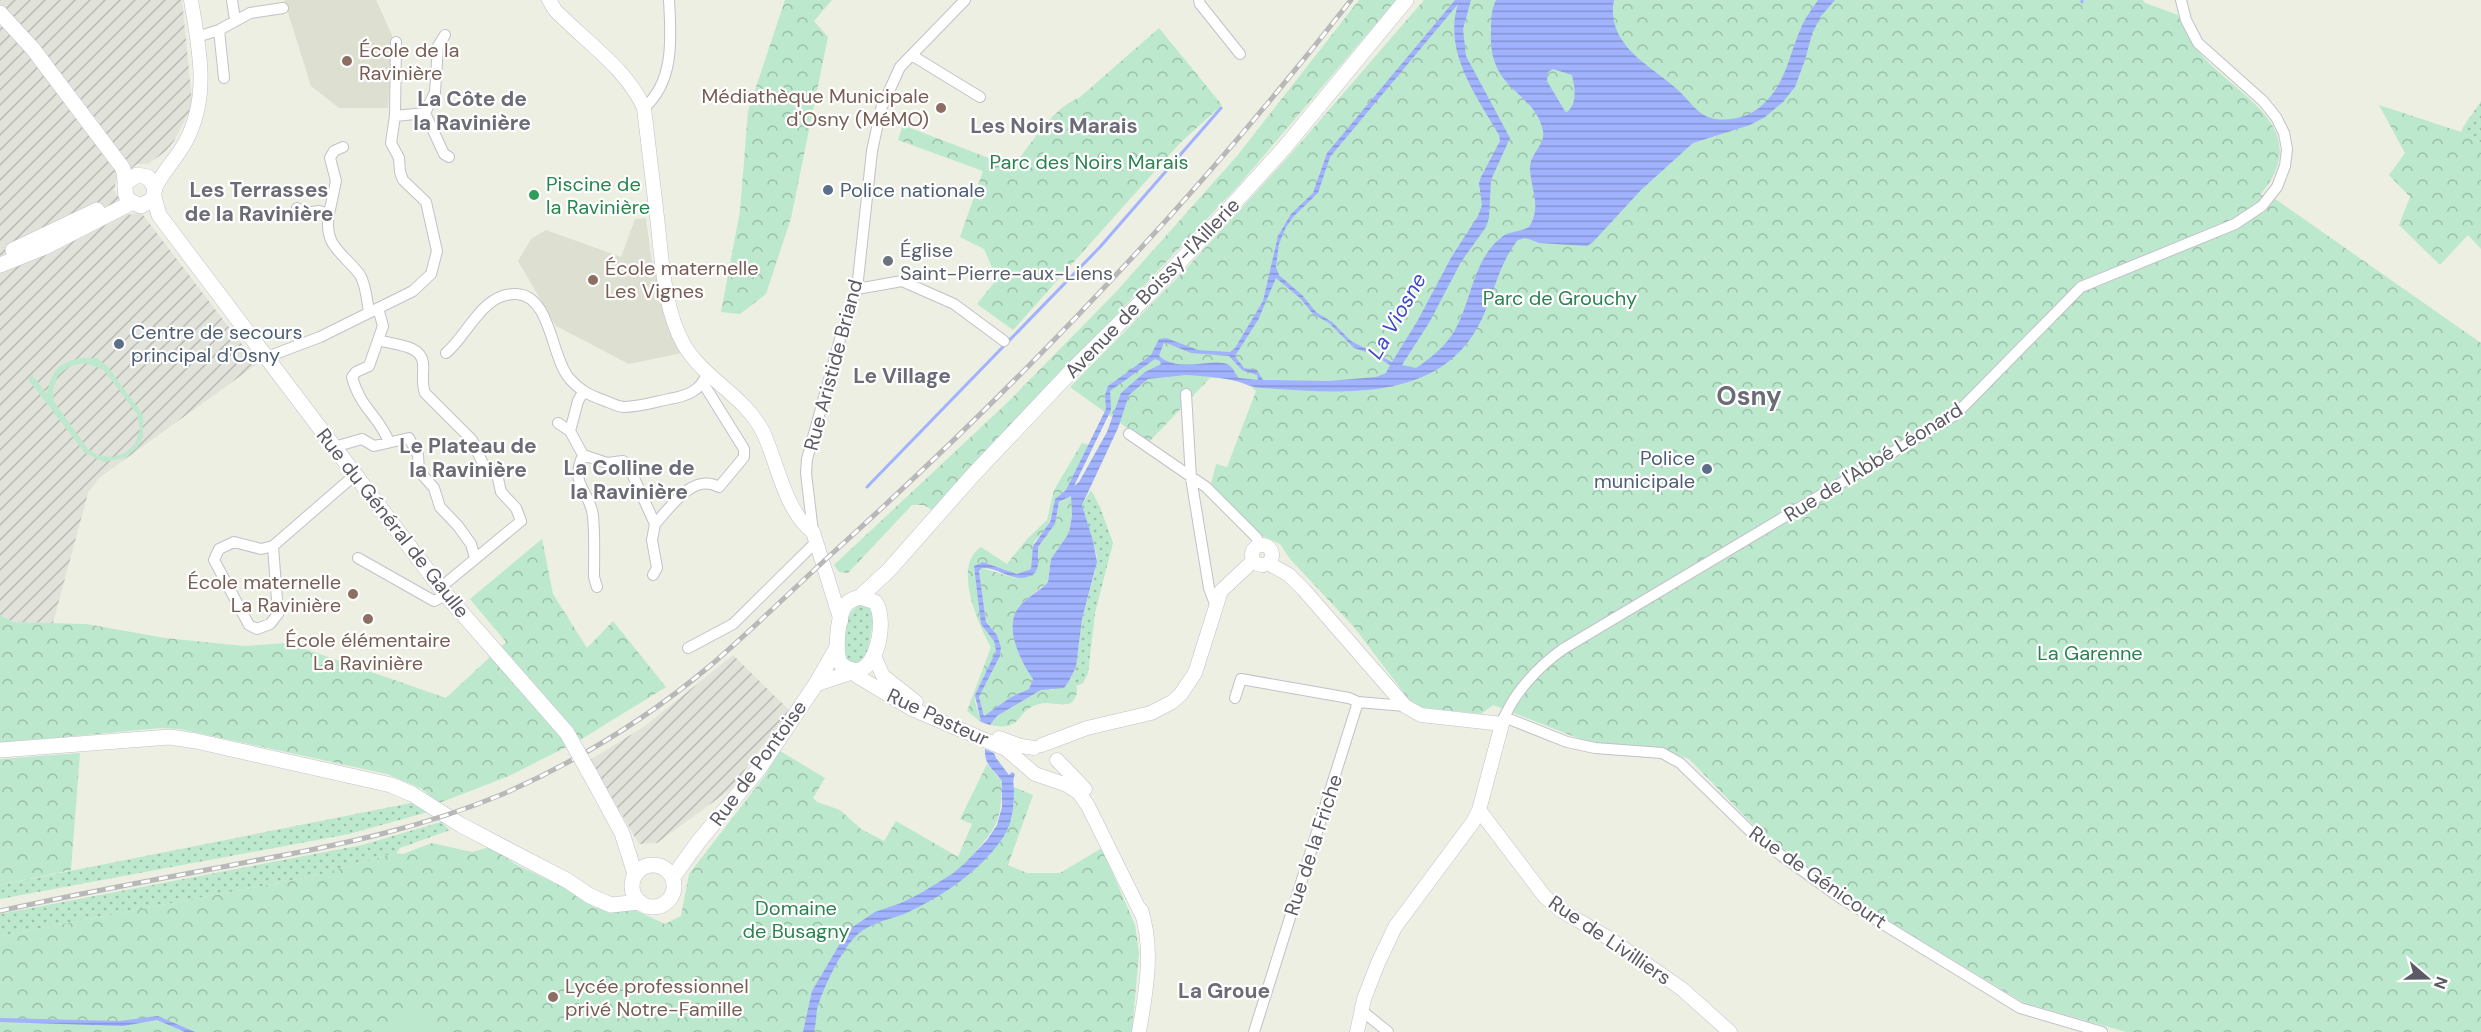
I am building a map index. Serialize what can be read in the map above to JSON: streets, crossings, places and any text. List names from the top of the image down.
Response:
{
  "streets": {
    "main road": ["Avenue de Boissy-l'Aillerie", "Rue du Général de Gaulle", "Rue de Pontoise"],
    "street": [
      "Rue Aristide Briand",
      "Rue de l'Abbé Léonard",
      "Rue Pasteur",
      "Rue de la Friche",
      "Rue de Génicourt",
      "Rue de Livilliers"
    ]
  },
  "crossings": [
    ["Avenue de Boissy-l'Aillerie", "Rue Aristide Briand"],
    ["Avenue de Boissy-l'Aillerie", "Rue Pasteur"],
    ["Avenue de Boissy-l'Aillerie", "Rue de Pontoise"],
    ["Rue Aristide Briand", "Rue de Pontoise"],
    ["Rue de l'Abbé Léonard", "Rue de Génicourt"],
    ["Rue du Général de Gaulle", "Rue de Pontoise"],
    ["Rue Pasteur", "Rue de Pontoise"]
  ],
  "districts": [
    "La Côte de la Ravinière",
    "Les Noirs Marais",
    "Les Terrasses de la Ravinière",
    "Le Village",
    "Osny",
    "Le Plateau de la Ravinière",
    "La Colline de la Ravinière",
    "La Groue"
  ],
  "water": ["La Viosne"],
  "parks": [
    "Parc des Noirs Marais",
    "Parc de Grouchy",
    "La Garenne",
    "Domaine de Busagny"
  ],
  "places": [
    "École de la Ravinière",
    "Médiathèque Municipale d'Osny (MéMO)",
    "Police nationale",
    "Piscine de la Ravinière",
    "Église Saint-Pierre-aux-Liens",
    "École maternelle Les Vignes",
    "Centre de secours principal d'Osny",
    "Police municipale",
    "École maternelle La Ravinière",
    "École élémentaire La Ravinière",
    "Lycée professionnel privé Notre-Famille"
  ],
  "north": "right"
}
